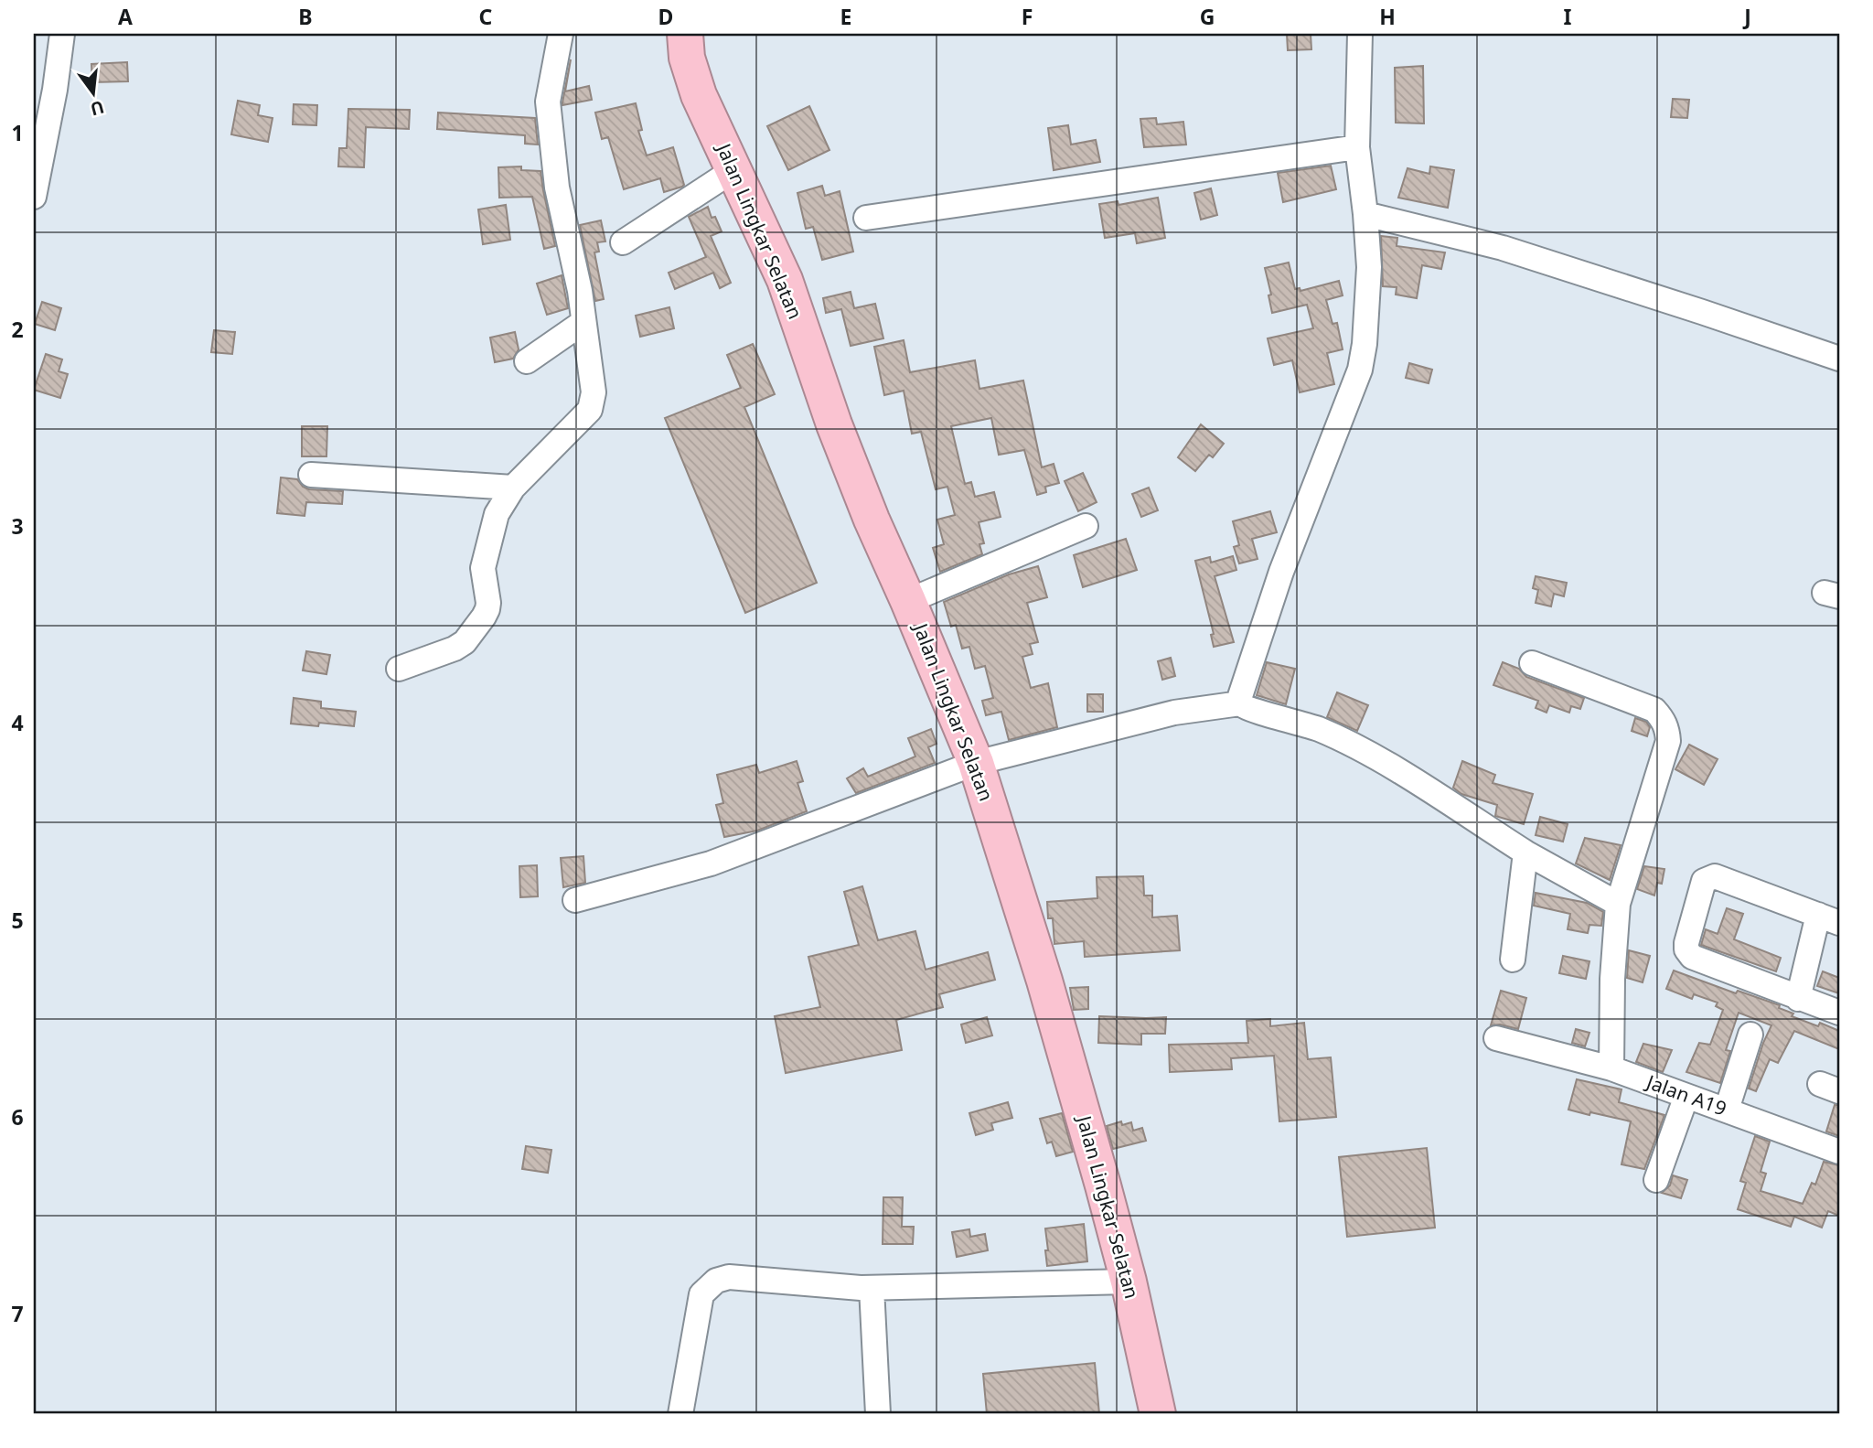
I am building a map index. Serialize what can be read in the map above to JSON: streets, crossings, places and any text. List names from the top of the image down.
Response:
{
  "streets": {
    "highway": ["Jalan Lingkar Selatan"],
    "street": ["Jalan A19"]
  },
  "north": "bottom",
  "grid": {
    "columns": [
      "A",
      "B",
      "C",
      "D",
      "E",
      "F",
      "G",
      "H",
      "I",
      "J"
    ],
    "rows": [
      "1",
      "2",
      "3",
      "4",
      "5",
      "6",
      "7"
    ]
  }
}
